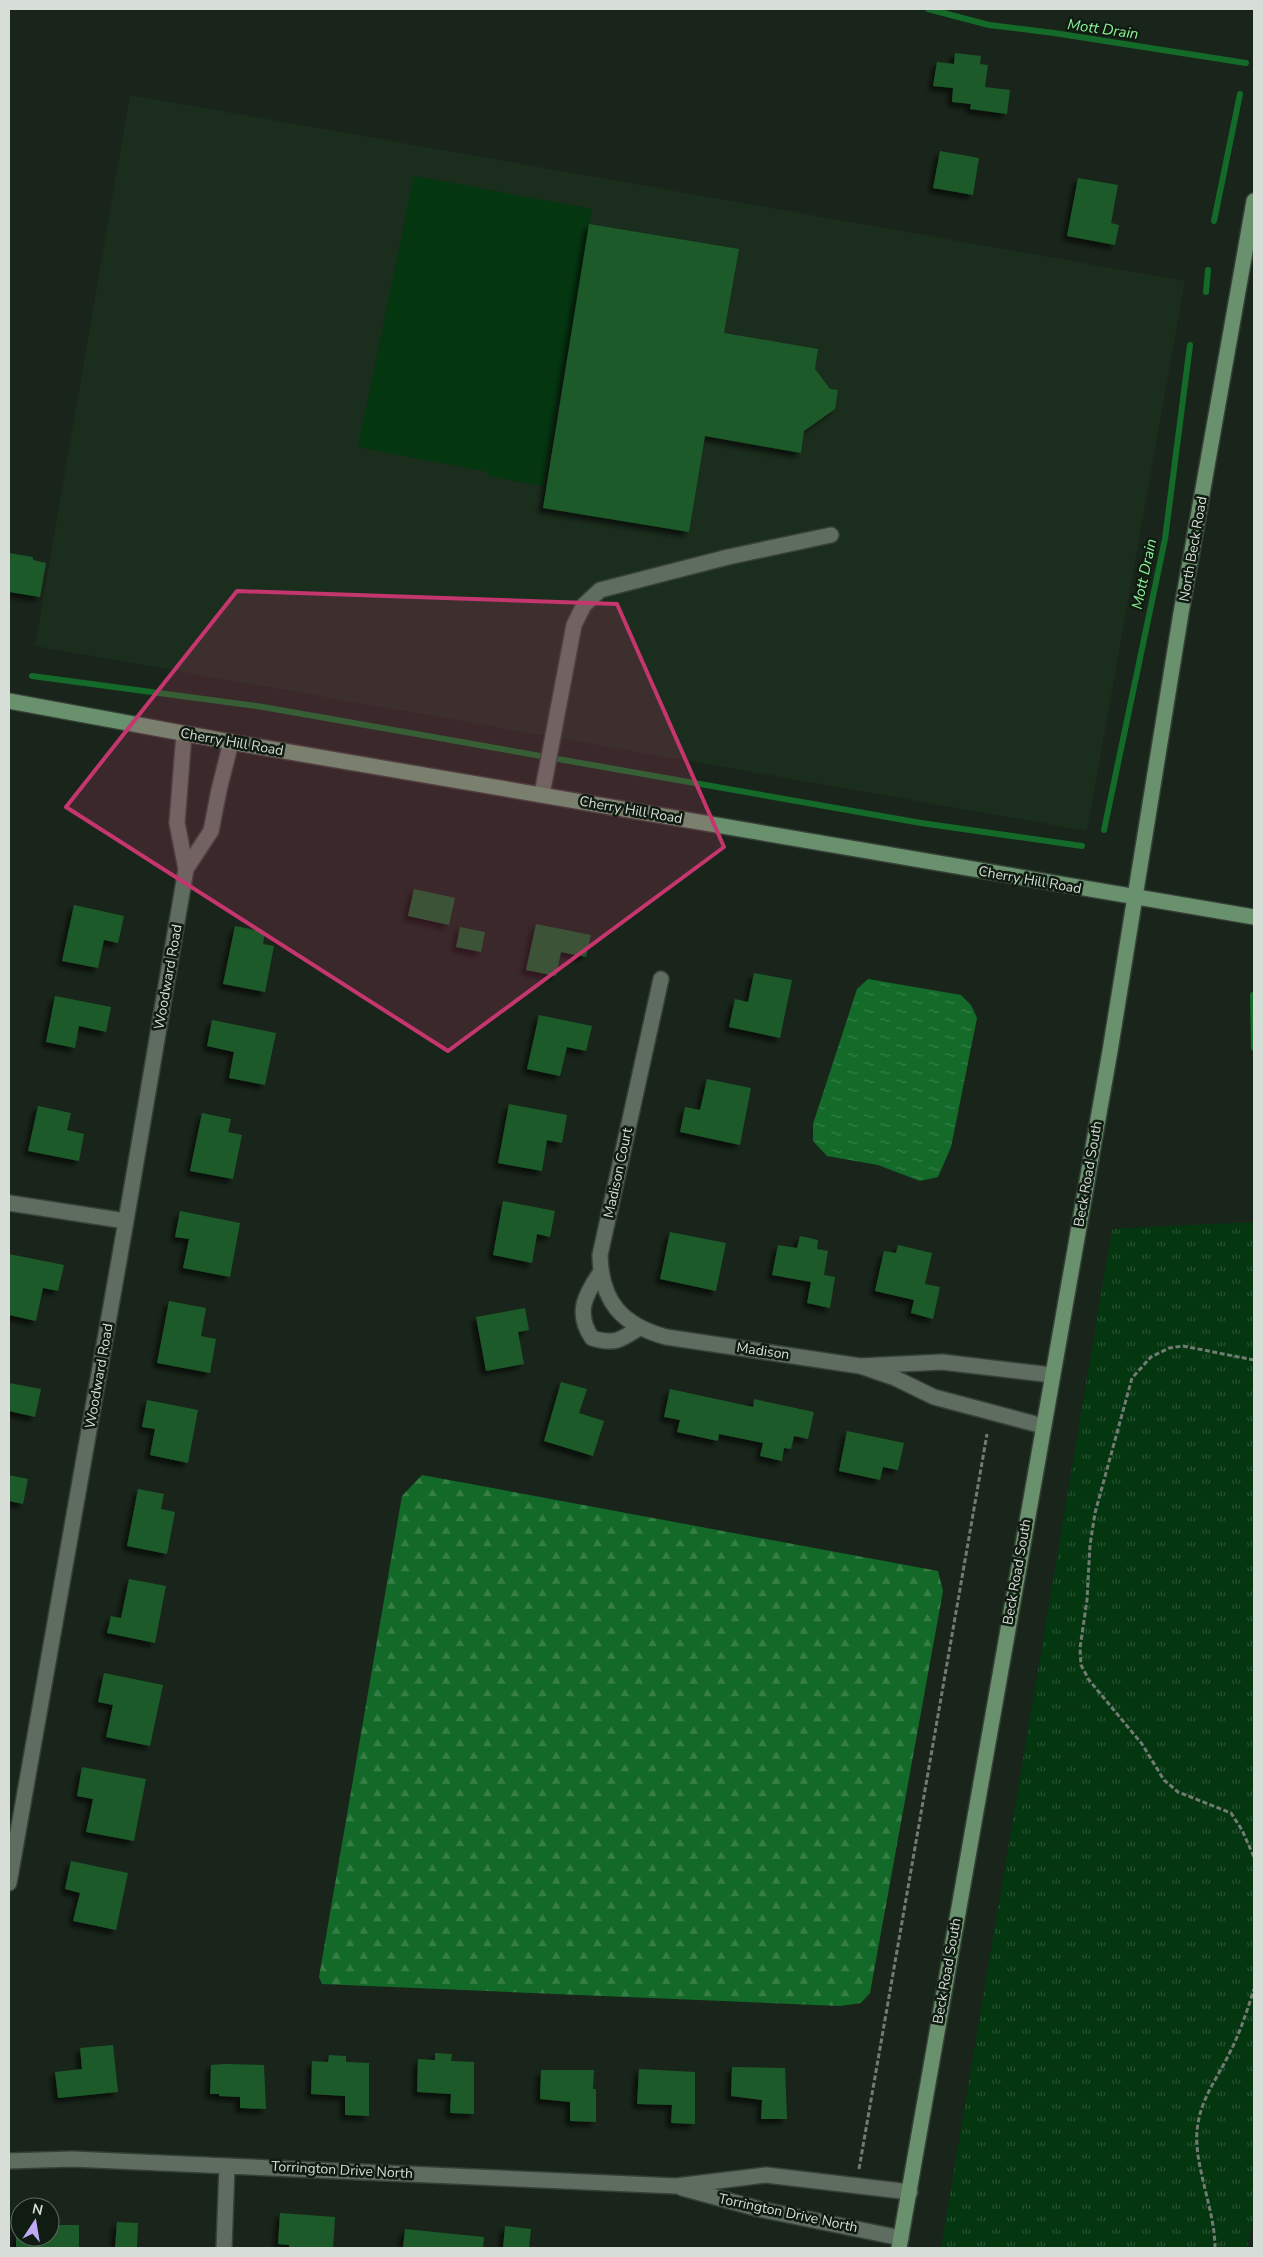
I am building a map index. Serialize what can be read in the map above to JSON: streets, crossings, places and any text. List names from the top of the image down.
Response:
{
  "streets": {
    "main road": ["North Beck Road", "Cherry Hill Road", "Beck Road South"],
    "street": [
      "Woodward Road",
      "Madison Court",
      "Madison",
      "Torrington Drive North"
    ]
  },
  "crossings": [
    ["North Beck Road", "Cherry Hill Road"],
    ["North Beck Road", "Beck Road South"],
    ["Cherry Hill Road", "Woodward Road"],
    ["Cherry Hill Road", "Beck Road South"],
    ["Madison Court", "Madison"],
    ["Beck Road South", "Madison"],
    ["Beck Road South", "Torrington Drive North"]
  ],
  "water": ["Mott Drain"],
  "north": "top"
}
